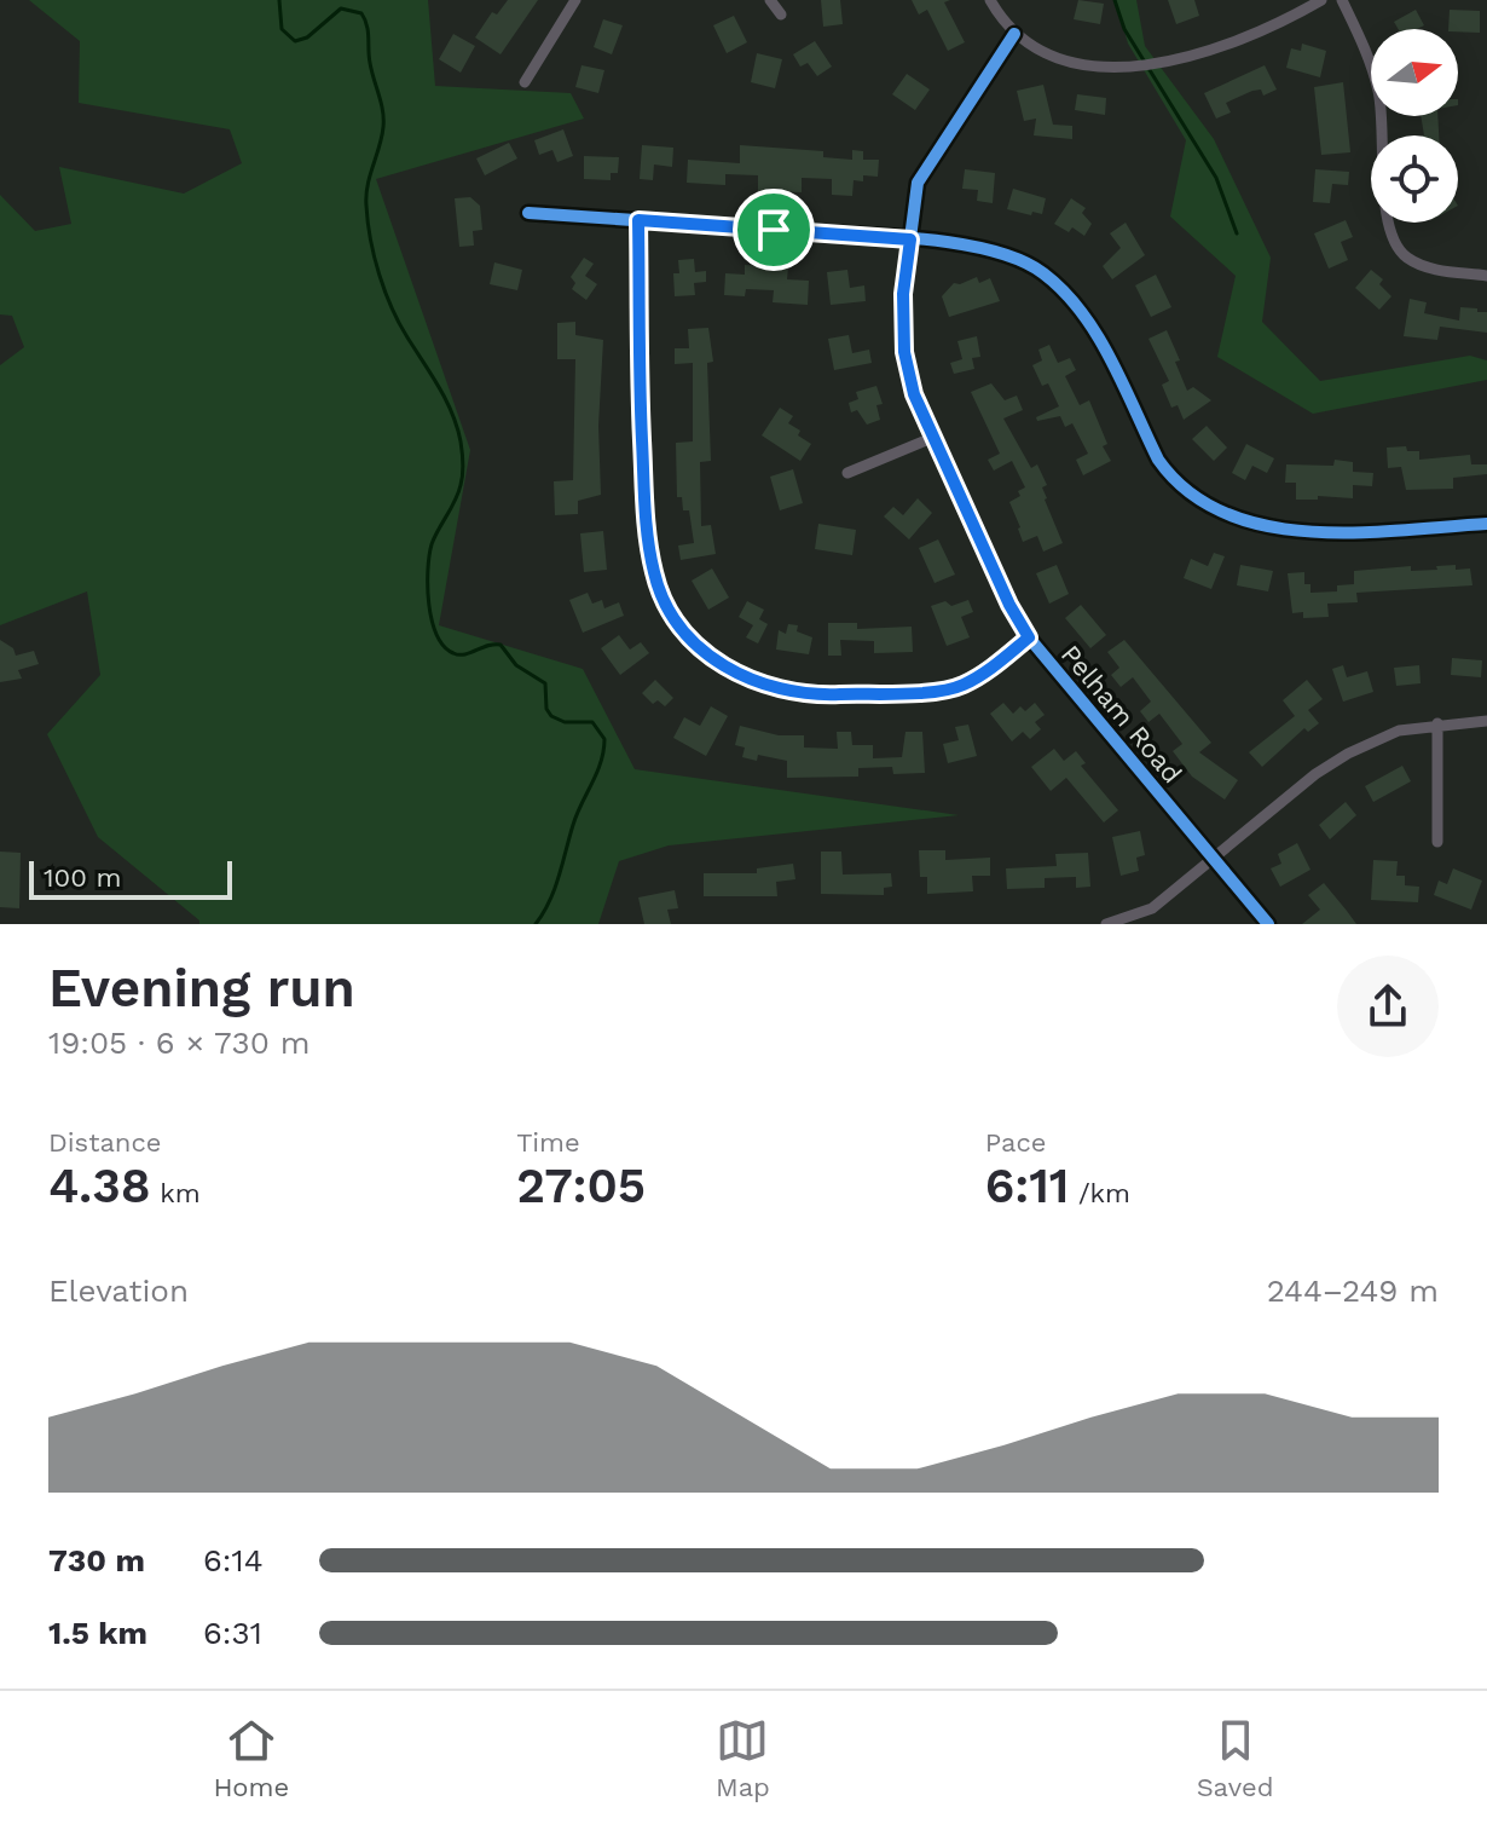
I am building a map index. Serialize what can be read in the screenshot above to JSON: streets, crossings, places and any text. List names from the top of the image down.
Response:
{
  "streets": {
    "street": ["Pelham Road"]
  },
  "scale_bar": "100 m",
  "north": "right",
  "page": {
    "scale": "100 m",
    "heading": ["Evening run", "19:05 · 6 × 730 m"],
    "stats": [
      ["Distance", "4.38 km"],
      ["Time", "27:05"],
      ["Pace", "6:11 /km"]
    ],
    "chart": ["Elevation", "244–249 m"],
    "list": [
      {
        "name": "730 m",
        "note": "6:14"
      },
      {
        "name": "1.5 km",
        "note": "6:31"
      }
    ],
    "tabs": ["Home", "Map", "Saved"]
  }
}
